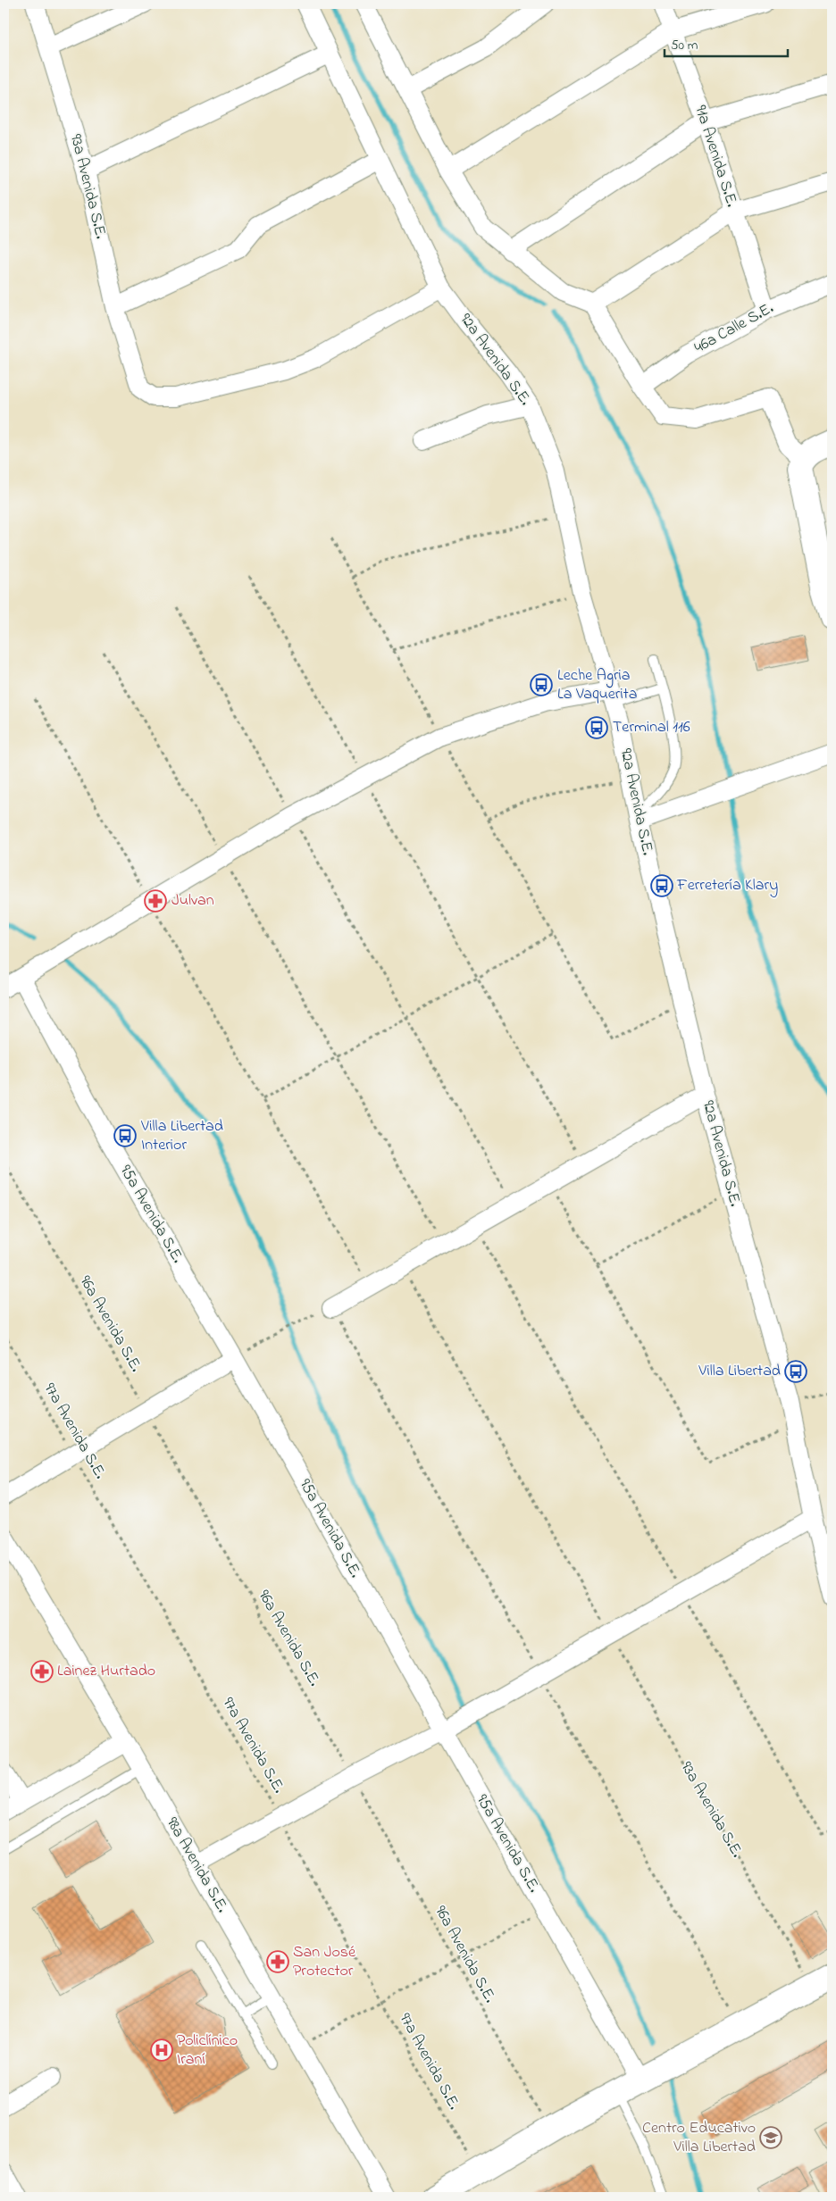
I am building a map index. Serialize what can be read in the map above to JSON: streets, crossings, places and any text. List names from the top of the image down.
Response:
{
  "streets": {
    "street": [
      "91a Avenida S.E.",
      "93a Avenida S.E.",
      "46a Calle S.E.",
      "92a Avenida S.E.",
      "95a Avenida S.E.",
      "98a Avenida S.E."
    ],
    "path": ["96a Avenida S.E.", "97a Avenida S.E."]
  },
  "crossings": [
    ["91a Avenida S.E.", "46a Calle S.E."],
    ["93a Avenida S.E.", "92a Avenida S.E."]
  ],
  "places": {
    "bus stop": [
      "Leche Agria La Vaquerita",
      "Terminal 116",
      "Ferretería Klary",
      "Villa Libertad Interior",
      "Villa Libertad"
    ],
    "pharmacy": ["Julvan", "Lainez Hurtado", "San José Protector"],
    "hospital": ["Policlínico Iraní"],
    "school or university": ["Centro Educativo Villa Libertad"]
  },
  "scale_bar": "50 m"
}
